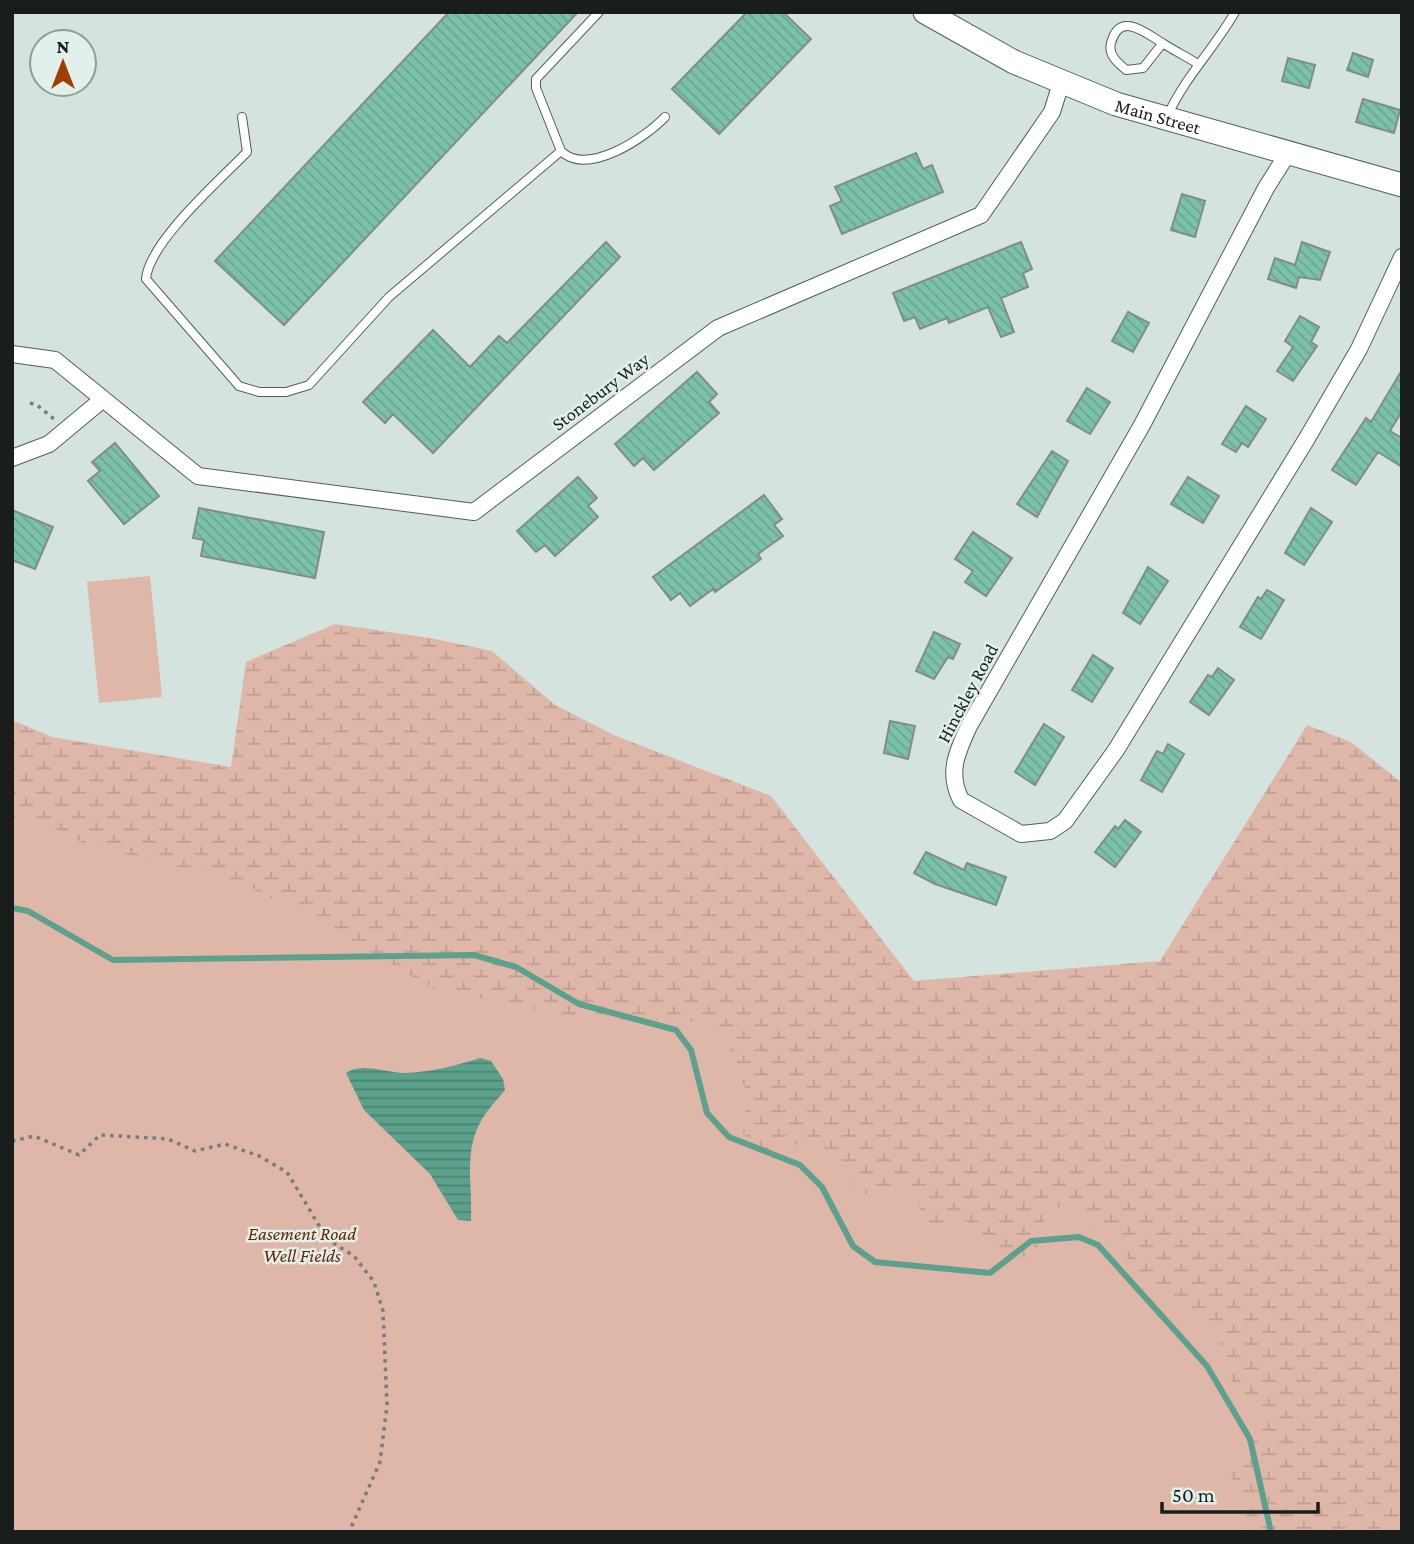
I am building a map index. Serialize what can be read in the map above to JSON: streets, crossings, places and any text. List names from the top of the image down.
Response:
{
  "streets": {
    "main road": ["Main Street"],
    "street": ["Stonebury Way", "Hinckley Road"]
  },
  "crossings": [
    ["Main Street", "Stonebury Way"],
    ["Main Street", "Hinckley Road"]
  ],
  "parks": ["Easement Road Well Fields"],
  "scale_bar": "50 m",
  "north": "top"
}
